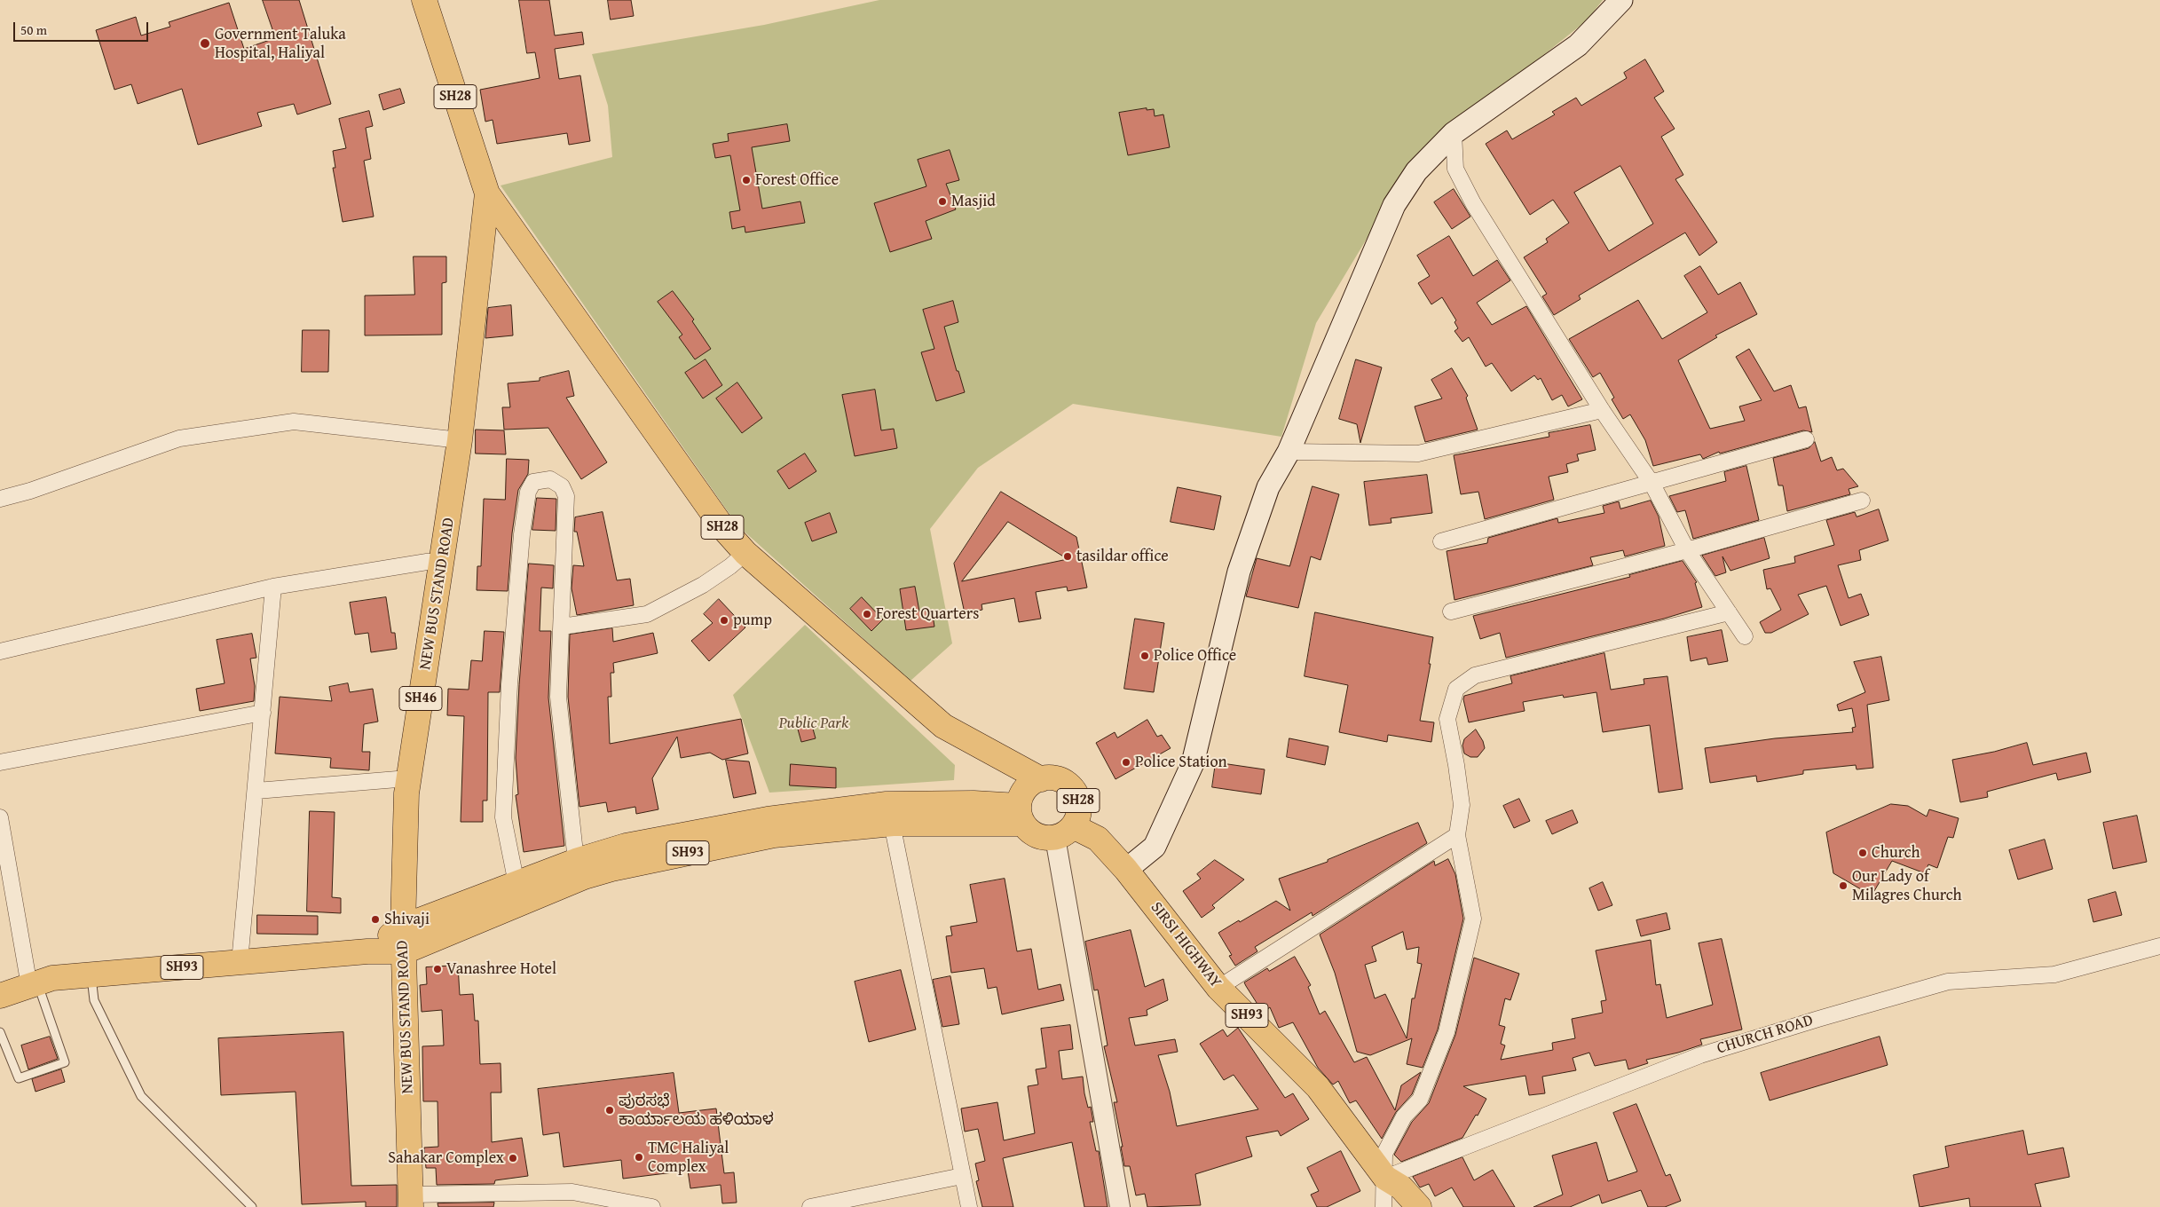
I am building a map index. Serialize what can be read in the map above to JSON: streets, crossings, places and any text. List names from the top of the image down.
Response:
{
  "streets": {
    "main road": [
      "SH28",
      "NEW BUS STAND ROAD",
      "SH46",
      "SH93",
      "SIRSI HIGHWAY"
    ],
    "street": ["CHURCH ROAD"]
  },
  "crossings": [
    ["SH28", "NEW BUS STAND ROAD"],
    ["SH28", "SH93"],
    ["SH28", "SIRSI HIGHWAY"],
    ["NEW BUS STAND ROAD", "SH93"],
    ["SH93", "SIRSI HIGHWAY"],
    ["SIRSI HIGHWAY", "CHURCH ROAD"]
  ],
  "parks": ["Public Park"],
  "places": [
    "Government Taluka Hospital, Haliyal",
    "Forest Office",
    "Masjid",
    "tasildar office",
    "Forest Quarters",
    "pump",
    "Police Office",
    "Police Station",
    "Church",
    "Our Lady of Milagres Church",
    "Shivaji",
    "Vanashree Hotel",
    "ಪುರಸಭೆ ಕಾರ್ಯಾಲಯ ಹಳಿಯಾಳ",
    "TMC Haliyal Complex",
    "Sahakar Complex"
  ],
  "scale_bar": "50 m"
}
